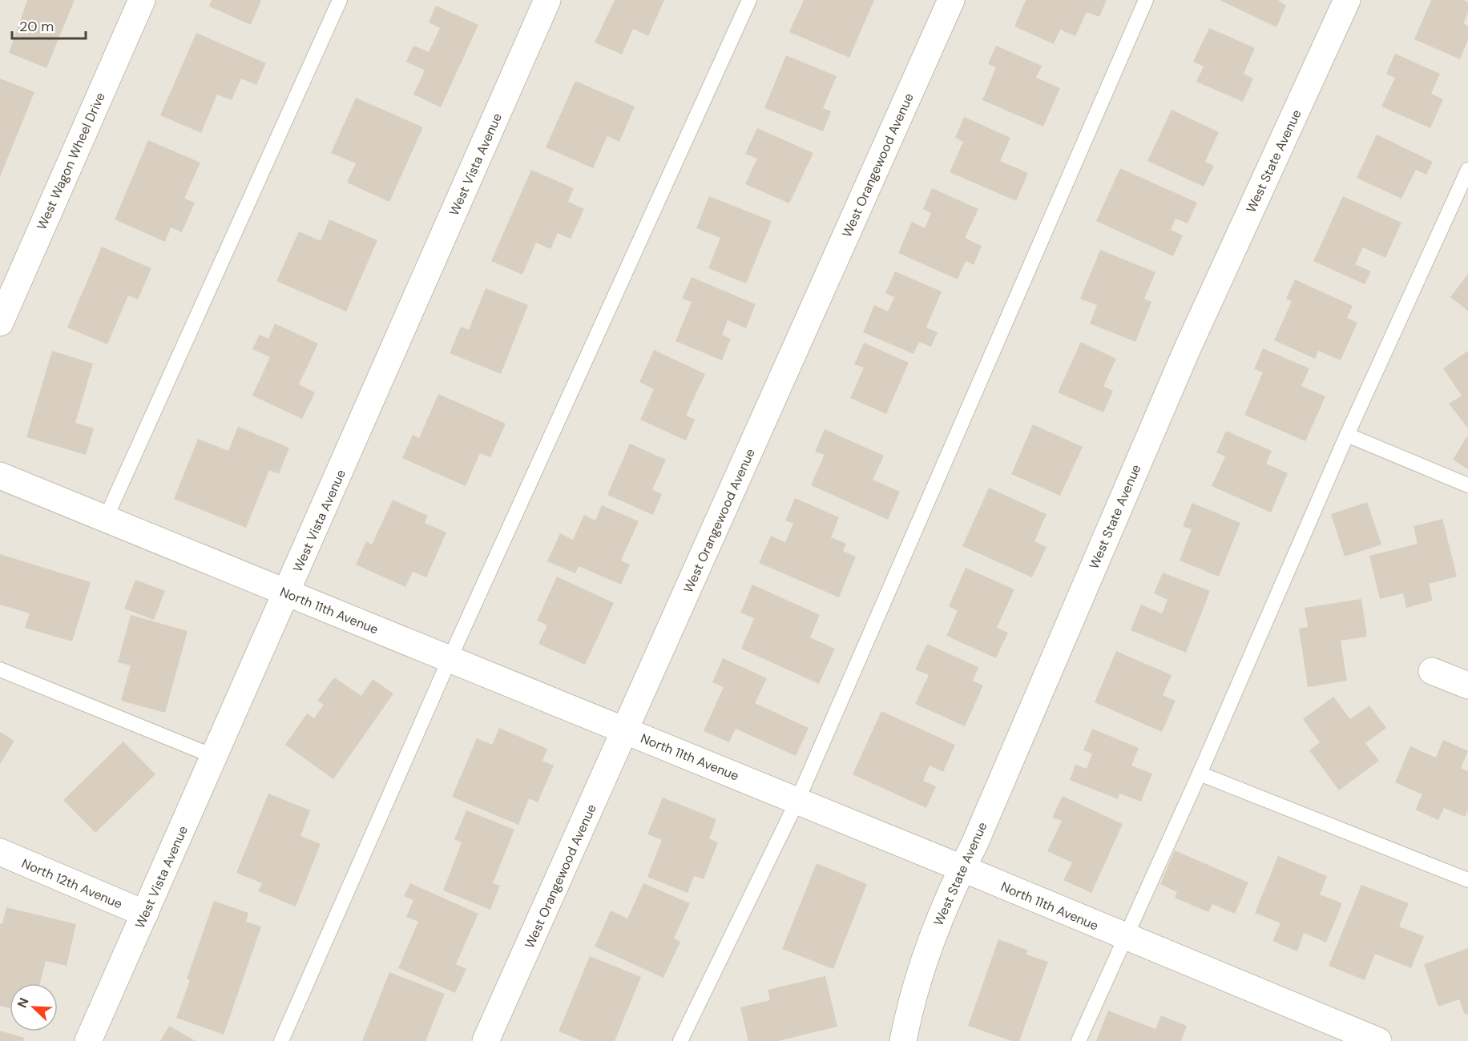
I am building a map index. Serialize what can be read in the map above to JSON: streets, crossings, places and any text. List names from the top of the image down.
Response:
{
  "streets": {
    "street": [
      "West Wagon Wheel Drive",
      "West State Avenue",
      "West Vista Avenue",
      "West Orangewood Avenue",
      "North 11th Avenue",
      "North 12th Avenue"
    ]
  },
  "crossings": [
    ["West State Avenue", "North 11th Avenue"],
    ["West Vista Avenue", "North 11th Avenue"],
    ["West Vista Avenue", "North 12th Avenue"],
    ["West Orangewood Avenue", "North 11th Avenue"]
  ],
  "scale_bar": "20 m",
  "north": "top left"
}
